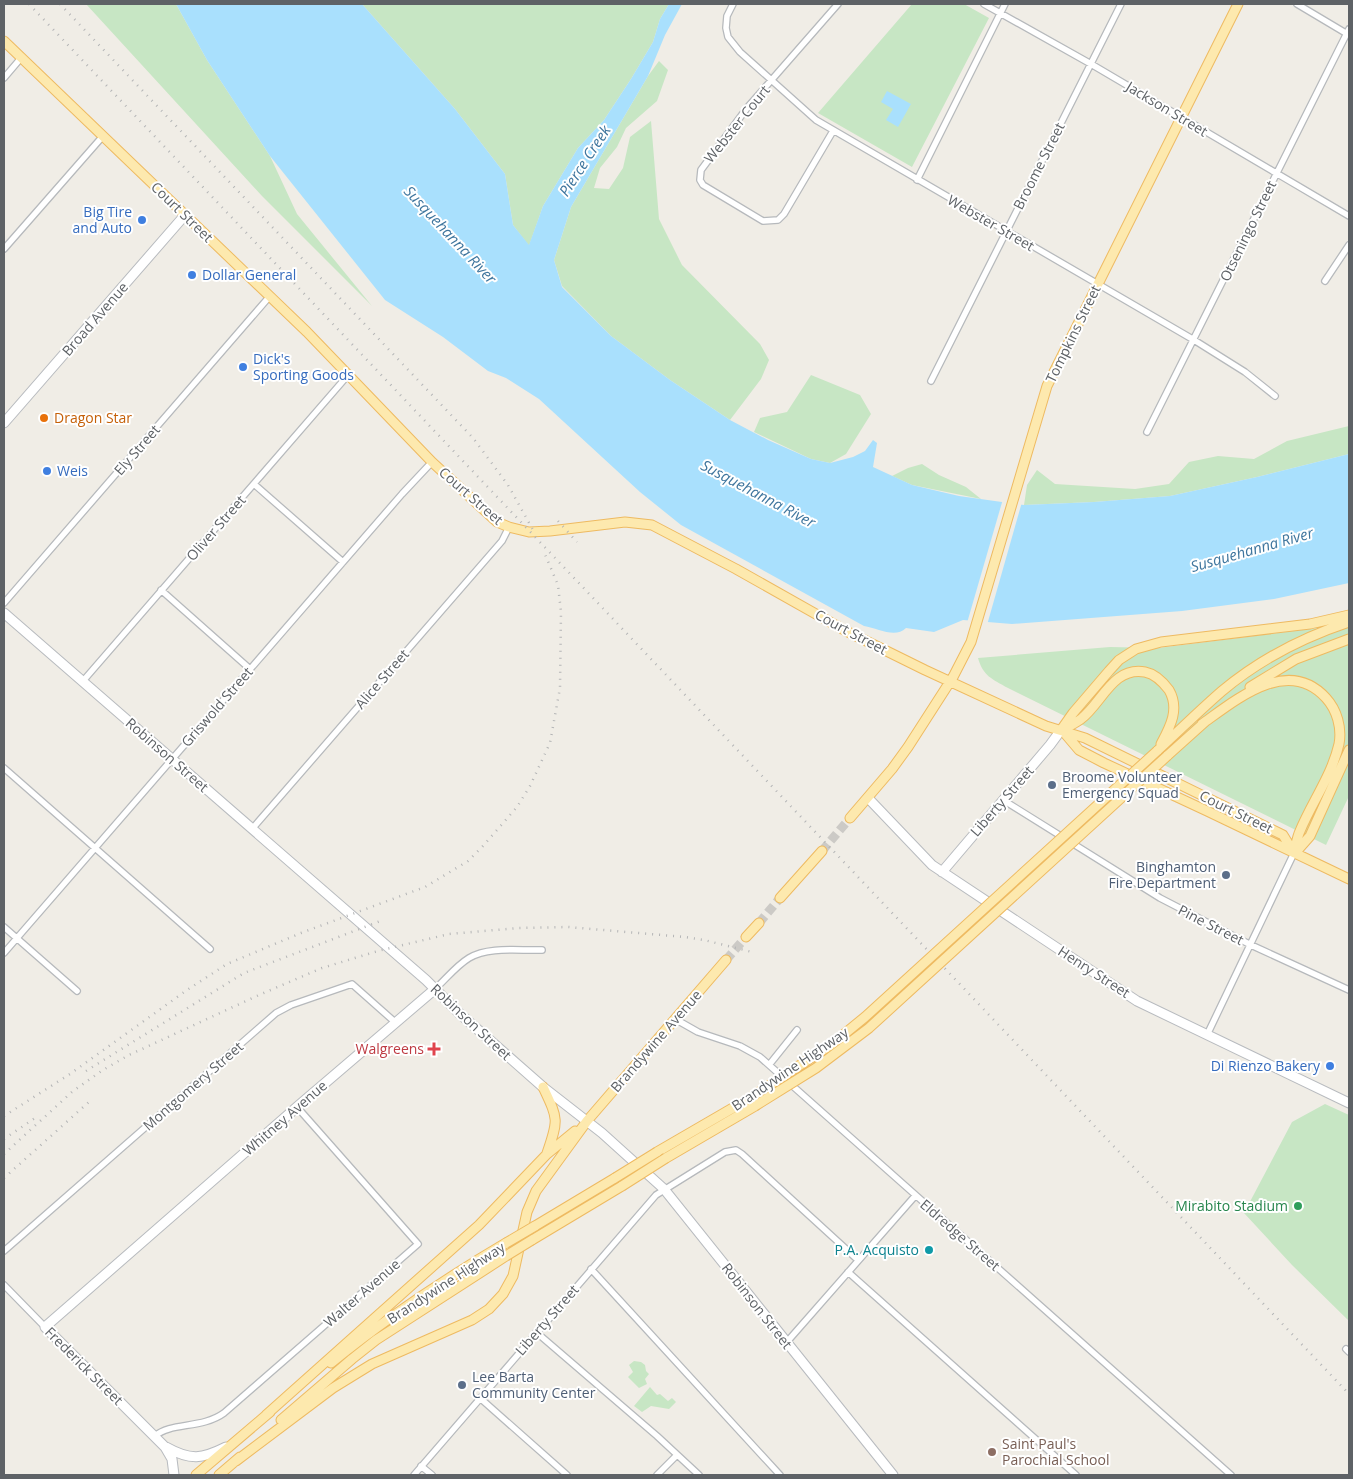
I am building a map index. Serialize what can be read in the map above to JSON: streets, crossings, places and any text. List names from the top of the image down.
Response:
{
  "streets": {
    "main road": [
      "Court Street",
      "Tompkins Street",
      "Brandywine Avenue",
      "Brandywine Highway"
    ],
    "street": [
      "Jackson Street",
      "Webster Court",
      "Broome Street",
      "Webster Street",
      "Otseningo Street",
      "Broad Avenue",
      "Ely Street",
      "Oliver Street",
      "Alice Street",
      "Griswold Street",
      "Robinson Street",
      "Liberty Street",
      "Pine Street",
      "Henry Street",
      "Montgomery Street",
      "Whitney Avenue",
      "Eldredge Street",
      "Walter Avenue",
      "Frederick Street"
    ]
  },
  "crossings": [
    ["Jackson Street", "Broome Street"],
    ["Jackson Street", "Otseningo Street"],
    ["Jackson Street", "Tompkins Street"],
    ["Webster Court", "Webster Street"],
    ["Broome Street", "Webster Street"],
    ["Court Street", "Broad Avenue"],
    ["Court Street", "Tompkins Street"],
    ["Court Street", "Ely Street"],
    ["Court Street", "Oliver Street"],
    ["Court Street", "Alice Street"],
    ["Court Street", "Griswold Street"],
    ["Court Street", "Liberty Street"],
    ["Webster Street", "Otseningo Street"],
    ["Webster Street", "Tompkins Street"],
    ["Oliver Street", "Robinson Street"],
    ["Alice Street", "Robinson Street"],
    ["Griswold Street", "Robinson Street"],
    ["Robinson Street", "Liberty Street"],
    ["Robinson Street", "Brandywine Avenue"],
    ["Robinson Street", "Whitney Avenue"],
    ["Liberty Street", "Pine Street"],
    ["Liberty Street", "Henry Street"],
    ["Brandywine Avenue", "Eldredge Street"],
    ["Montgomery Street", "Whitney Avenue"],
    ["Whitney Avenue", "Walter Avenue"],
    ["Whitney Avenue", "Frederick Street"],
    ["Walter Avenue", "Frederick Street"]
  ],
  "water": ["Pierce Creek", "Susquehanna River"],
  "places": {
    "other": [
      "Big Tire and Auto",
      "Dollar General",
      "Dick's Sporting Goods",
      "Dragon Star",
      "Weis",
      "Broome Volunteer Emergency Squad",
      "Binghamton Fire Department",
      "Di Rienzo Bakery",
      "Mirabito Stadium",
      "P.A. Acquisto",
      "Lee Barta Community Center",
      "Saint Paul's Parochial School"
    ],
    "health": ["Walgreens"]
  }
}
